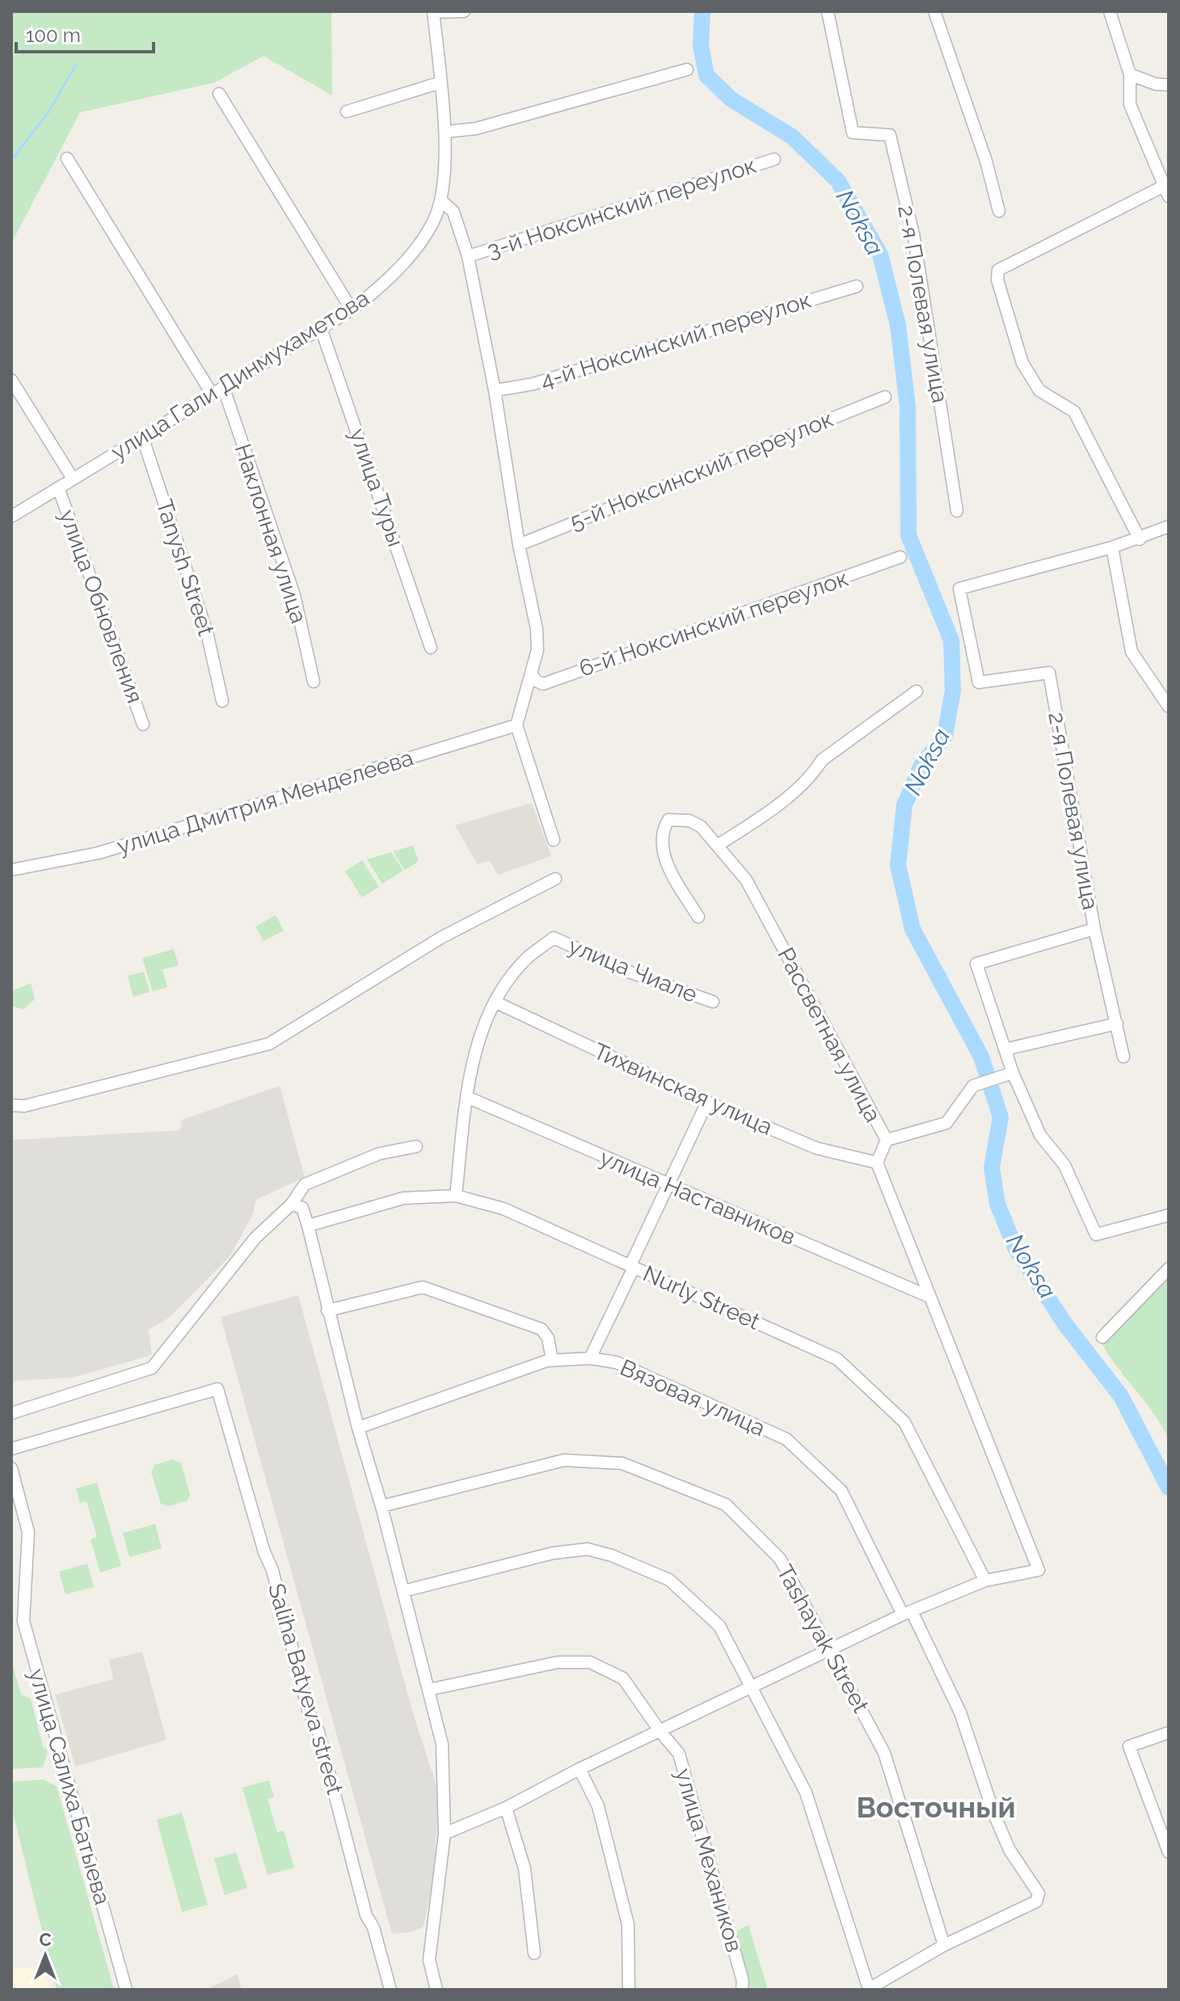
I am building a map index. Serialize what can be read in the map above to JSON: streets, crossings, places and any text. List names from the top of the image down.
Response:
{
  "streets": {
    "street": [
      "3-й Ноксинский переулок",
      "2-я Полевая улица",
      "4-й Ноксинский переулок",
      "улица Гали Динмухаметова",
      "5-й Ноксинский переулок",
      "улица Туры",
      "Наклонная улица",
      "Tanysh Street",
      "улица Обновления",
      "6-й Ноксинский переулок",
      "улица Дмитрия Менделеева",
      "улица Чиале",
      "Рассветная улица",
      "Тихвинская улица",
      "улица Наставников",
      "Nurly Street",
      "Вязовая улица",
      "Tashayak Street",
      "Saliha Batyeva street",
      "улица Салиха Батыева",
      "улица Механиков"
    ]
  },
  "crossings": [
    ["улица Гали Динмухаметова", "улица Туры"],
    ["улица Гали Динмухаметова", "Наклонная улица"],
    ["улица Гали Динмухаметова", "Tanysh Street"],
    ["улица Гали Динмухаметова", "улица Обновления"],
    ["улица Чиале", "Тихвинская улица"],
    ["Рассветная улица", "Тихвинская улица"],
    ["Вязовая улица", "Tashayak Street"]
  ],
  "districts": ["Восточный"],
  "water": ["Noksa"],
  "scale_bar": "100 m",
  "north": "top"
}
